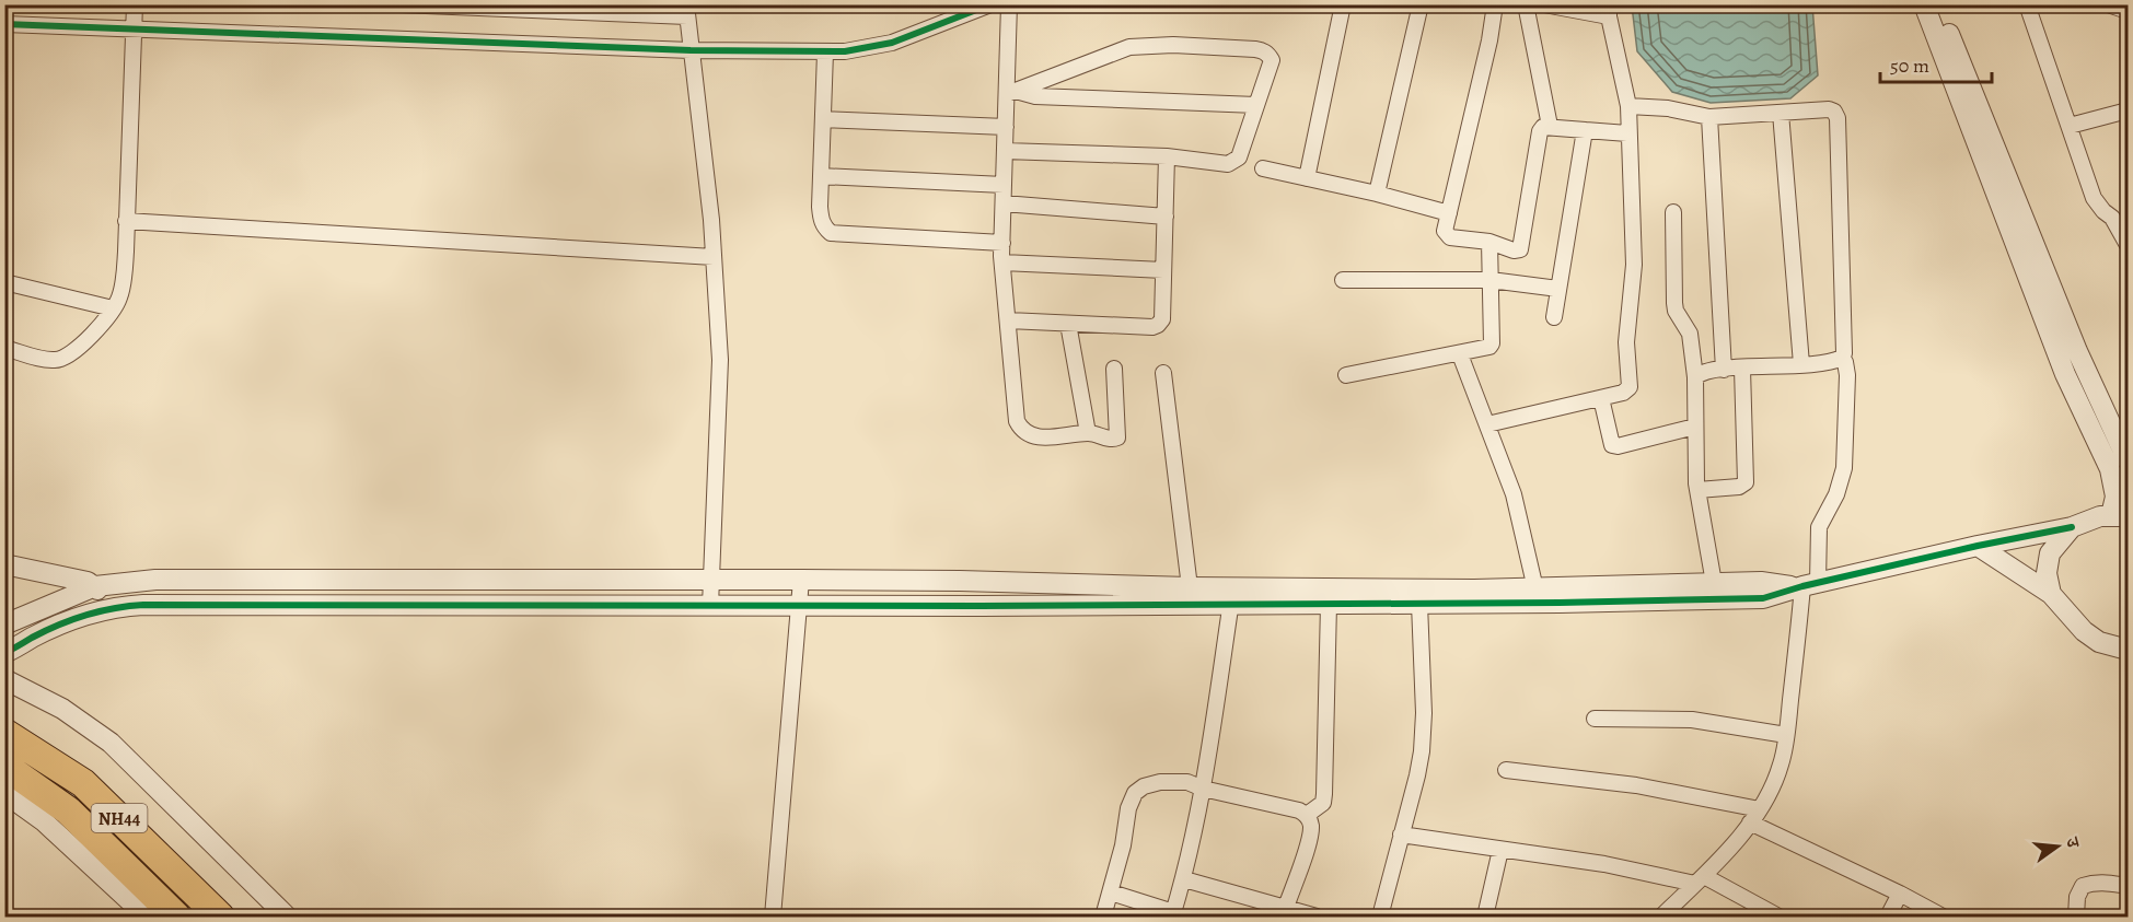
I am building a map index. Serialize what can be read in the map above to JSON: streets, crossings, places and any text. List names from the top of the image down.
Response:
{
  "streets": {
    "highway": ["NH44"]
  },
  "scale_bar": "50 m",
  "north": "right"
}
